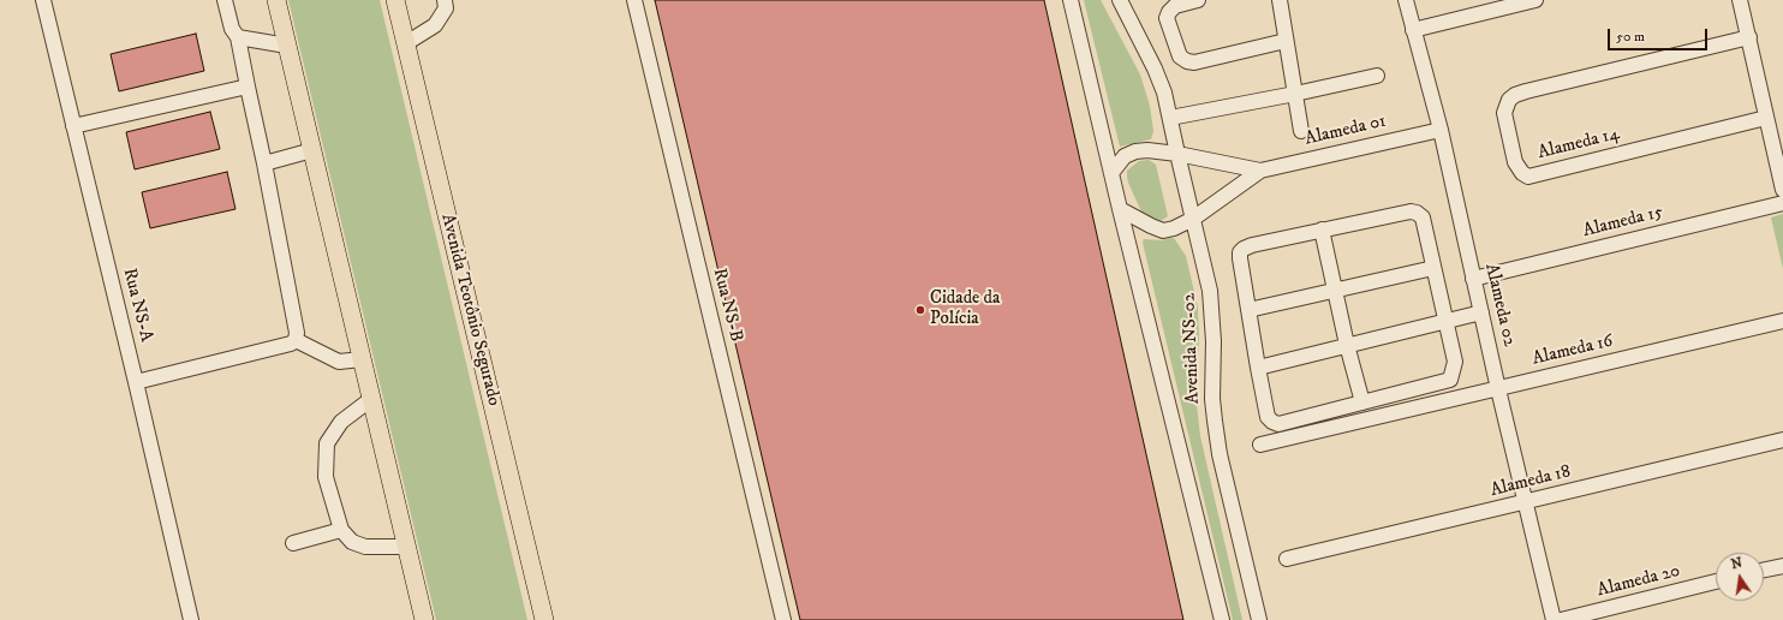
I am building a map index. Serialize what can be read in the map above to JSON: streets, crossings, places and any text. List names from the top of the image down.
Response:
{
  "streets": {
    "main road": ["Avenida Teotônio Segurado"],
    "street": [
      "Alameda 01",
      "Alameda 14",
      "Alameda 15",
      "Rua NS-A",
      "Rua NS-B",
      "Alameda 02",
      "Avenida NS-02",
      "Alameda 16",
      "Alameda 18",
      "Alameda 20"
    ]
  },
  "crossings": [
    ["Alameda 01", "Alameda 02"],
    ["Alameda 01", "Avenida NS-02"],
    ["Alameda 15", "Alameda 02"],
    ["Alameda 02", "Alameda 16"],
    ["Alameda 02", "Alameda 18"]
  ],
  "places": ["Cidade da Polícia"],
  "scale_bar": "50 m",
  "north": "top"
}
